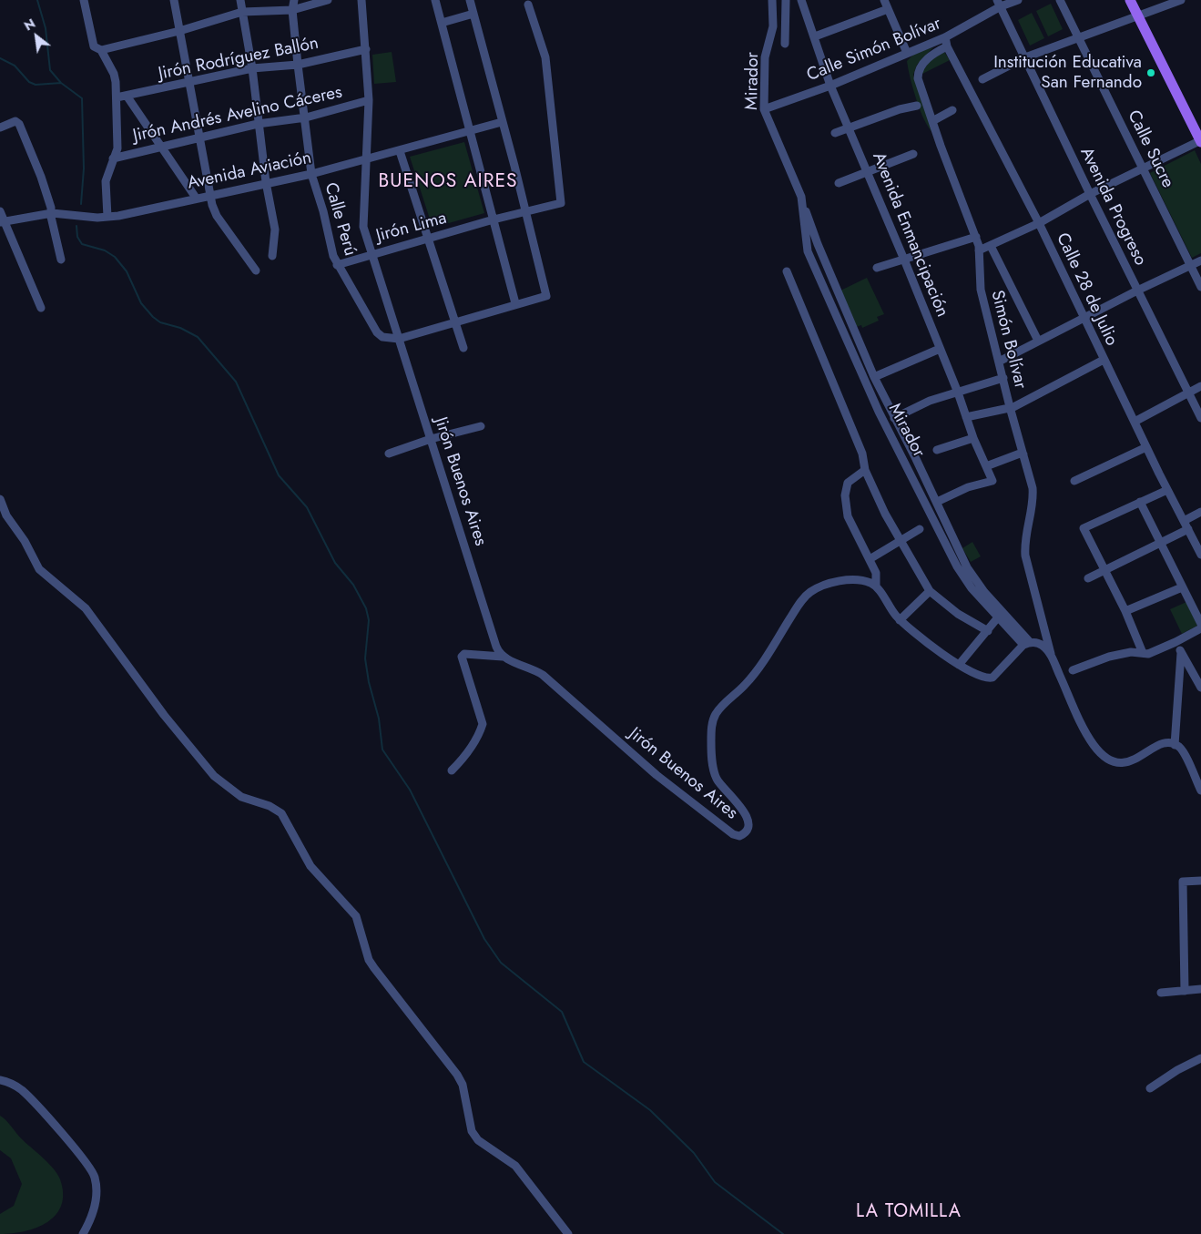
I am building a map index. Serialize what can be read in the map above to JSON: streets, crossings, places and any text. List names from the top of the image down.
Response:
{
  "streets": {
    "street": [
      "Calle Simón Bolívar",
      "Jirón Rodríguez Ballón",
      "Mirador",
      "Jirón Andrés Avelino Cáceres",
      "Calle Sucre",
      "Avenida Aviación",
      "Avenida Progreso",
      "Calle Perú",
      "Jirón Lima",
      "Avenida Enmancipación",
      "Calle 28 de Julio",
      "Simón Bolívar",
      "Jirón Buenos Aires"
    ]
  },
  "crossings": [
    ["Calle Simón Bolívar", "Mirador"],
    ["Calle Simón Bolívar", "Avenida Progreso"],
    ["Calle Simón Bolívar", "Avenida Enmancipación"],
    ["Calle Simón Bolívar", "Calle 28 de Julio"],
    ["Jirón Rodríguez Ballón", "Calle Perú"],
    ["Jirón Rodríguez Ballón", "Jirón Buenos Aires"],
    ["Mirador", "Avenida Enmancipación"],
    ["Jirón Andrés Avelino Cáceres", "Calle Perú"],
    ["Jirón Andrés Avelino Cáceres", "Jirón Buenos Aires"],
    ["Avenida Aviación", "Calle Perú"],
    ["Avenida Aviación", "Jirón Buenos Aires"],
    ["Calle Perú", "Jirón Lima"],
    ["Calle Perú", "Jirón Buenos Aires"],
    ["Jirón Lima", "Jirón Buenos Aires"],
    ["Calle 28 de Julio", "Simón Bolívar"]
  ],
  "districts": ["BUENOS AIRES", "LA TOMILLA"],
  "places": ["Institución Educativa San Fernando"],
  "north": "top left"
}
